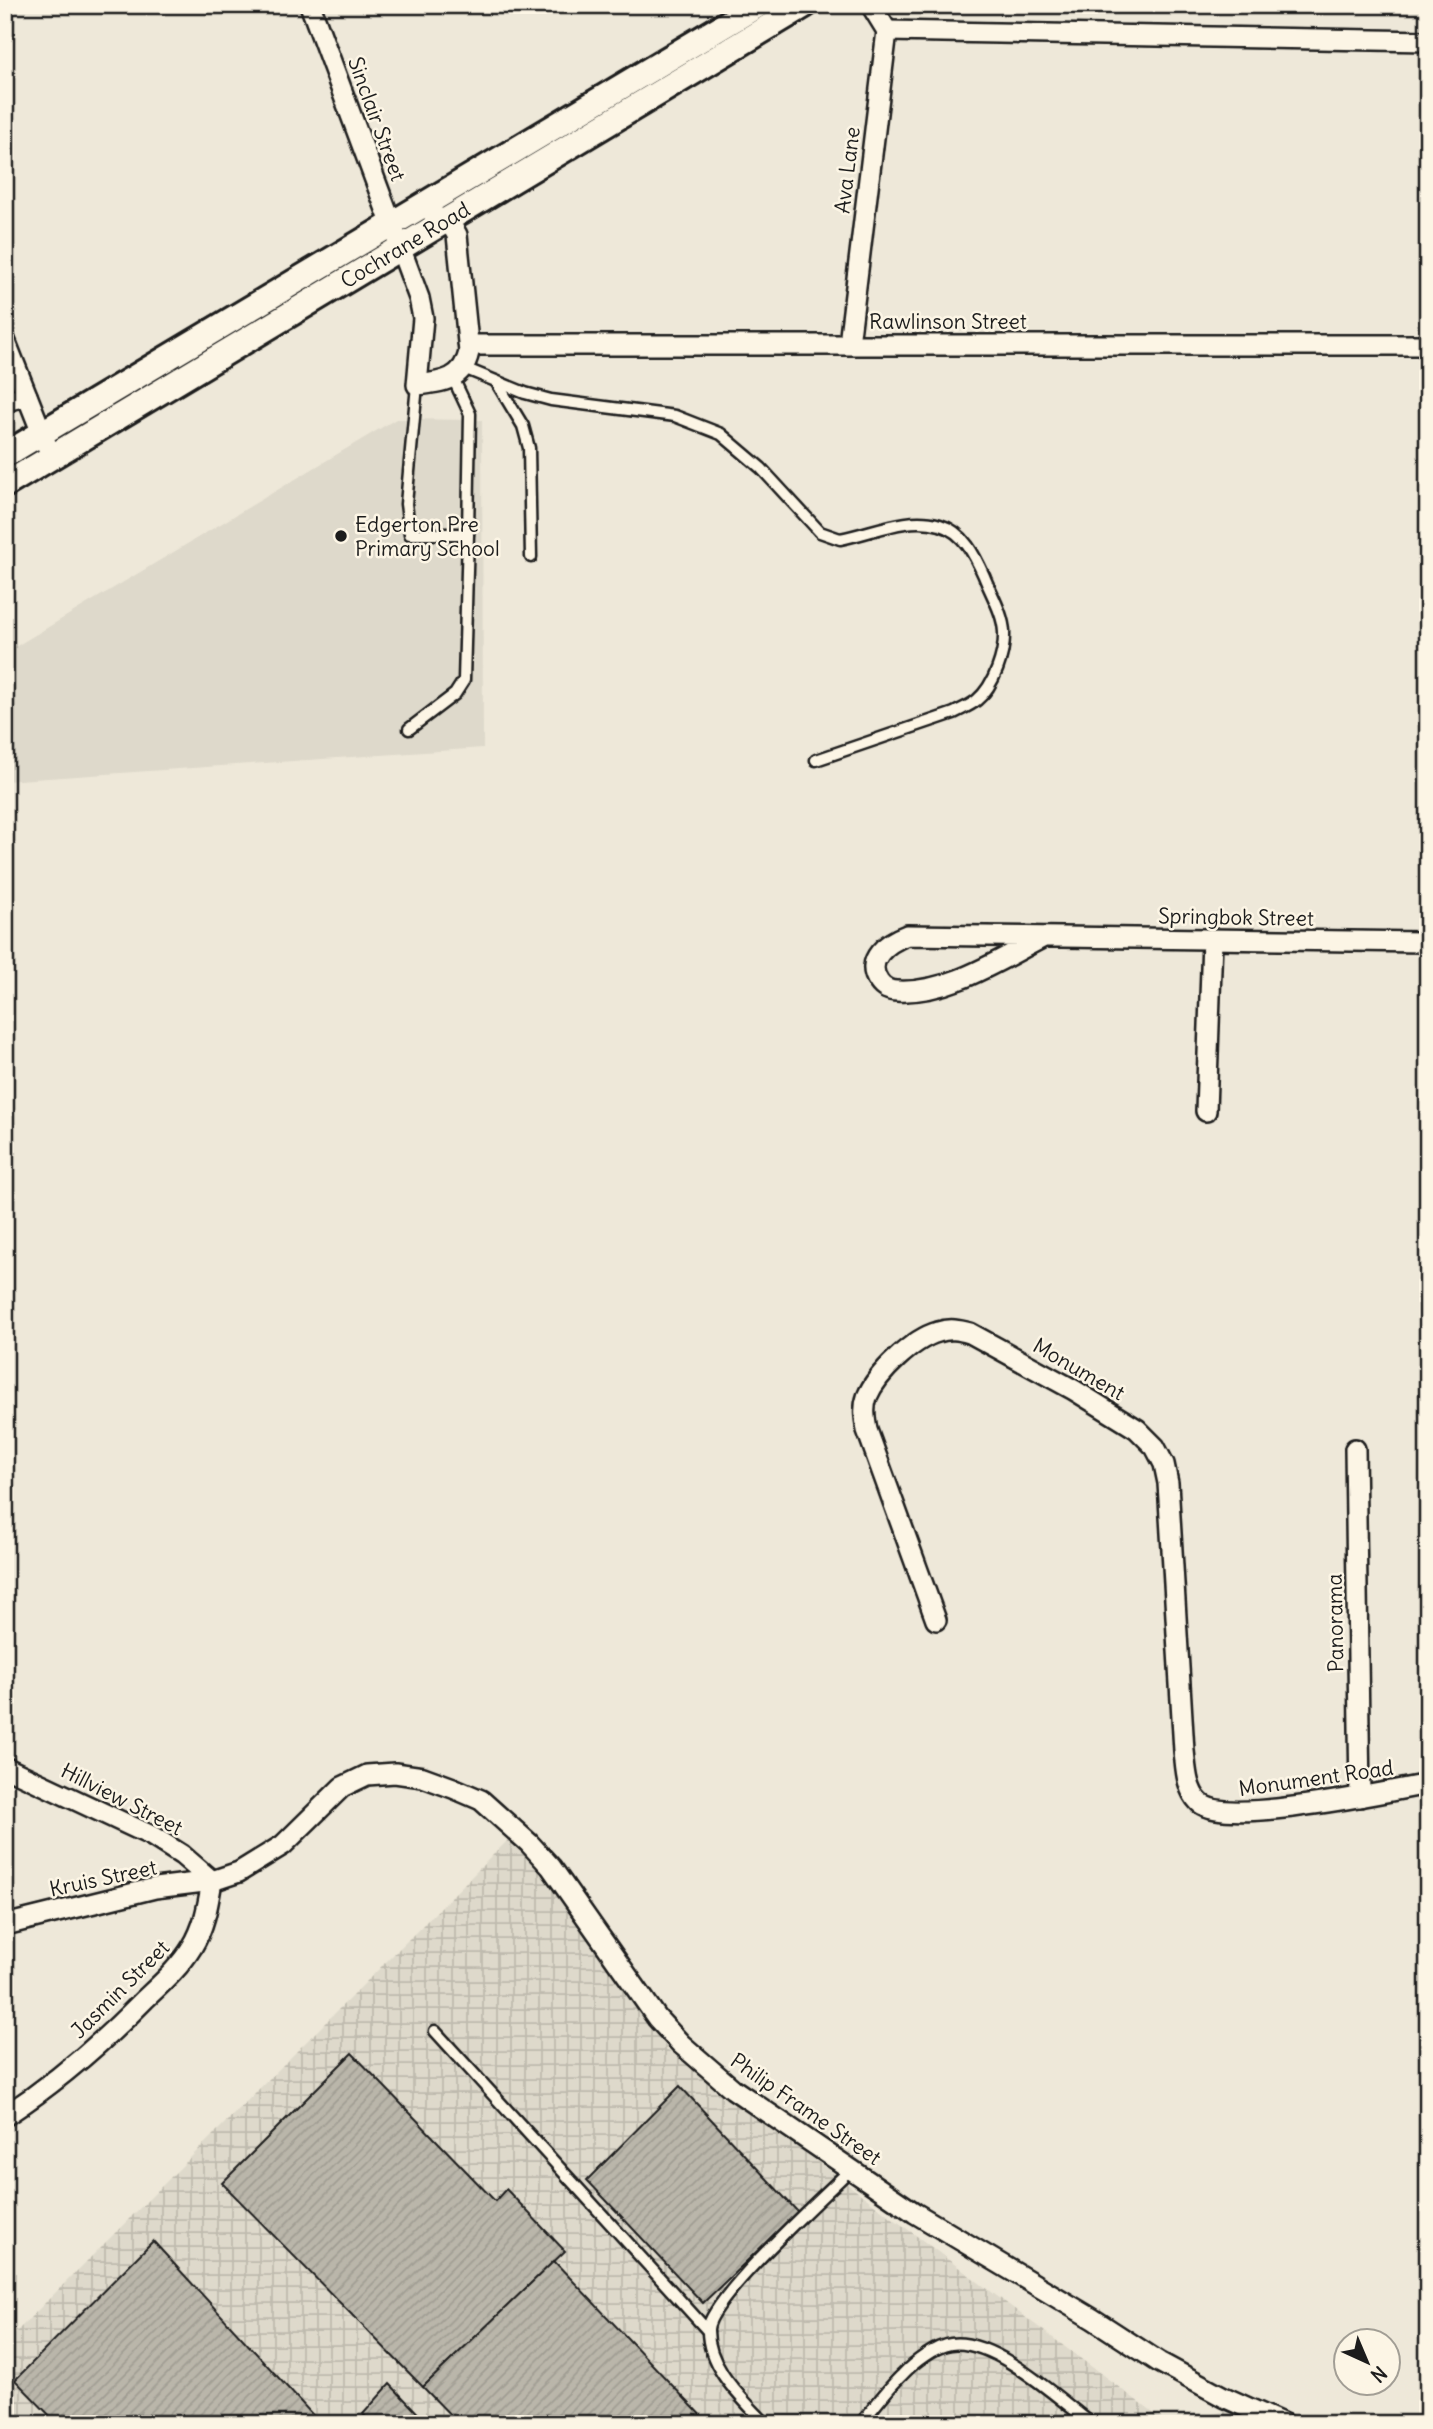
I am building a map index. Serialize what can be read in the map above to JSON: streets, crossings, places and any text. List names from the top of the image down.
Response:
{
  "streets": {
    "street": [
      "Sinclair Street",
      "Ava Lane",
      "Cochrane Road",
      "Rawlinson Street",
      "Springbok Street",
      "Monument",
      "Panorama",
      "Monument Road",
      "Hillview Street",
      "Kruis Street",
      "Jasmin Street",
      "Philip Frame Street"
    ]
  },
  "crossings": [
    ["Sinclair Street", "Cochrane Road"],
    ["Ava Lane", "Rawlinson Street"],
    ["Monument", "Monument Road"],
    ["Panorama", "Monument Road"],
    ["Hillview Street", "Kruis Street"],
    ["Hillview Street", "Jasmin Street"],
    ["Hillview Street", "Philip Frame Street"],
    ["Kruis Street", "Jasmin Street"],
    ["Kruis Street", "Philip Frame Street"],
    ["Jasmin Street", "Philip Frame Street"]
  ],
  "places": ["Edgerton Pre Primary School"],
  "north": "bottom right"
}
